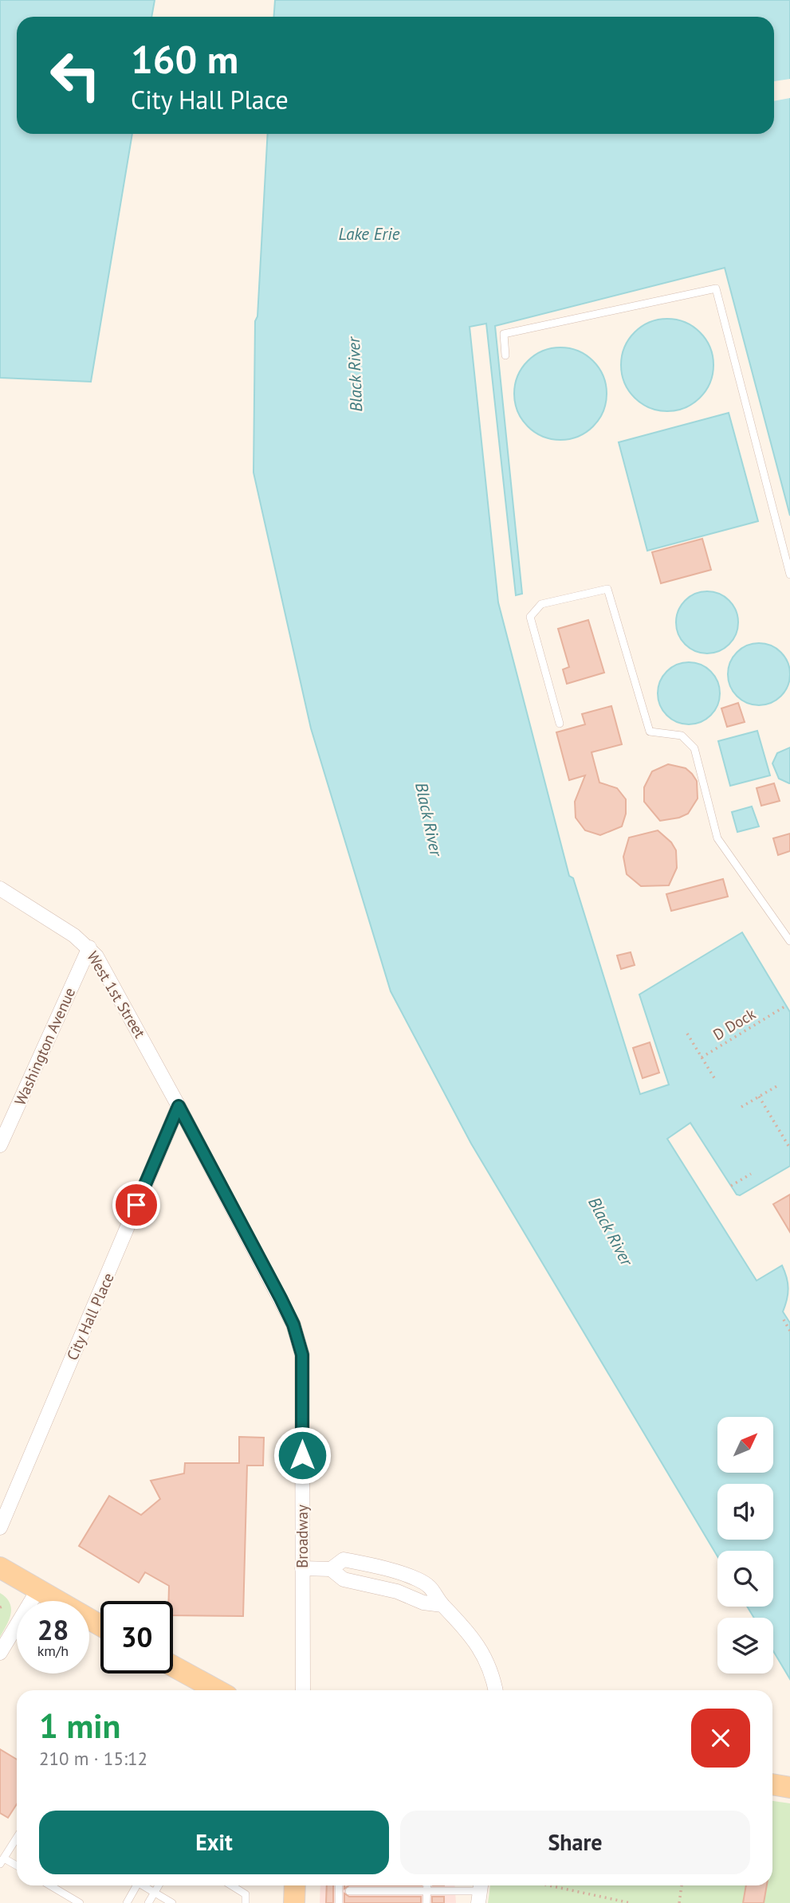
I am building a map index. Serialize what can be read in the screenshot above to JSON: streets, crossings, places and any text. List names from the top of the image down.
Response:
{
  "streets": {
    "street": [
      "West 1st Street",
      "Washington Avenue",
      "City Hall Place",
      "Broadway"
    ],
    "path": ["D Dock"]
  },
  "crossings": [
    ["West 1st Street", "Washington Avenue"],
    ["West 1st Street", "City Hall Place"],
    ["West 1st Street", "Broadway"],
    ["City Hall Place", "Broadway"]
  ],
  "water": ["Lake Erie", "Black River"],
  "north": "top right",
  "page": {
    "turn": ["160 m", "City Hall Place"],
    "speed": "28 km/h",
    "limit": "30",
    "heading": ["1 min", "210 m · 15:12"],
    "buttons": ["Exit", "Share"]
  }
}
